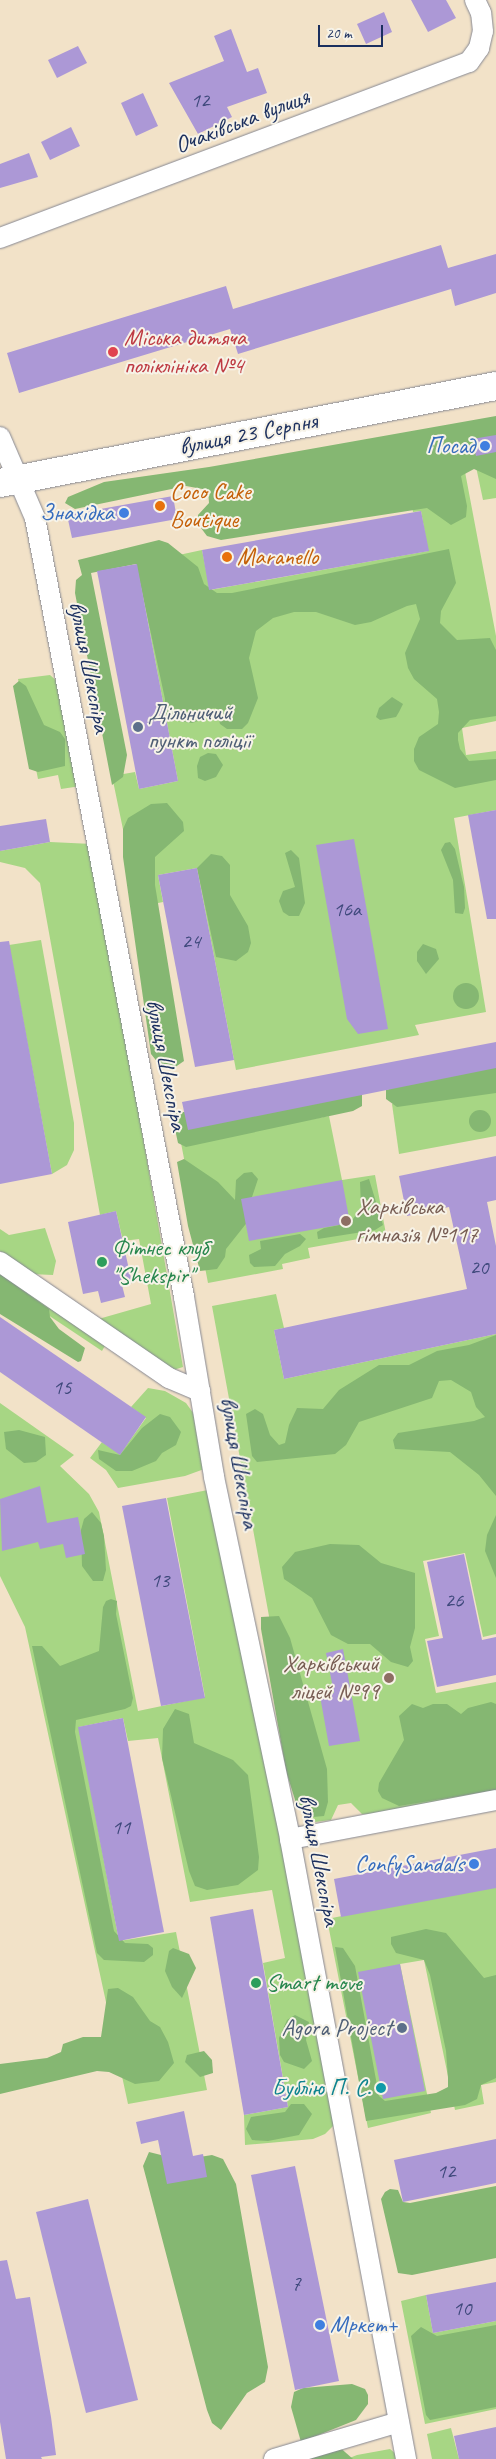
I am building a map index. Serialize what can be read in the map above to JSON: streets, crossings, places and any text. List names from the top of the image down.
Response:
{
  "streets": {
    "street": ["Очаківська вулиця", "вулиця 23 Серпня", "вулиця Шекспіра"]
  },
  "crossings": [
    ["вулиця 23 Серпня", "вулиця Шекспіра"]
  ],
  "places": [
    "Міська дитяча поліклініка №4",
    "Посад",
    "Coco Cake Boutique",
    "Знахідка",
    "Maranello",
    "Дільничий пункт поліції",
    "Харківська гімназія №117",
    "Фітнес клуб \"Shekspir\"",
    "Харківський ліцей №99",
    "ConfySandals",
    "Smart move",
    "Agora Project",
    "Бублію П. С.",
    "Мркет+"
  ],
  "house_numbers": [
    "12",
    "16а",
    "24",
    "20",
    "15",
    "13",
    "26",
    "11",
    "12",
    "7",
    "10"
  ],
  "scale_bar": "20 m"
}
